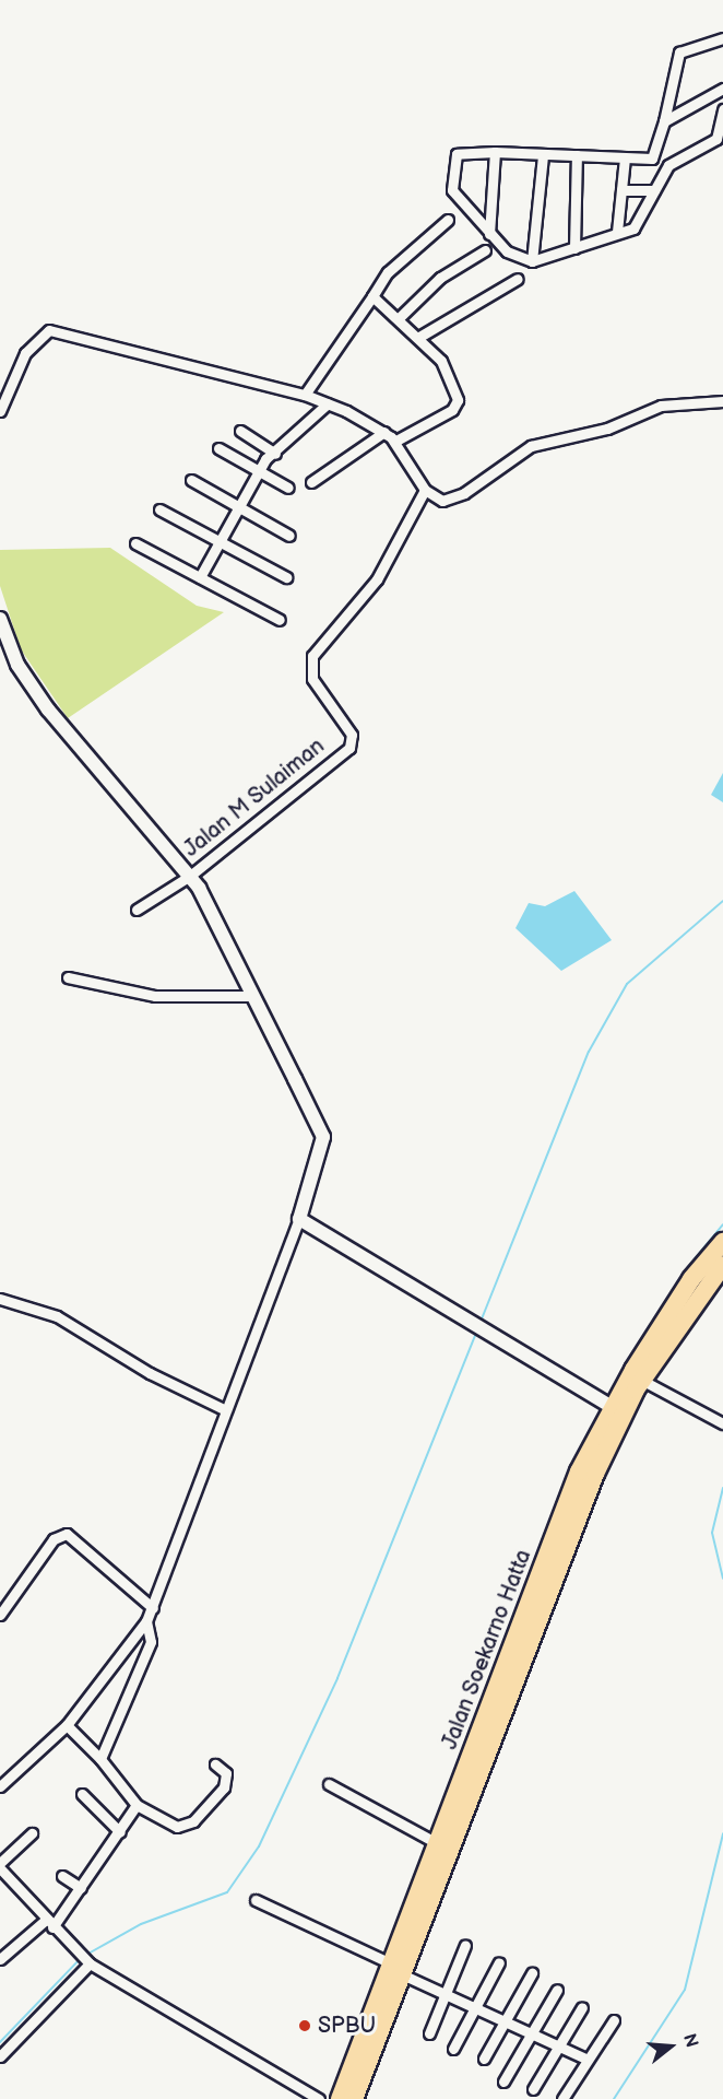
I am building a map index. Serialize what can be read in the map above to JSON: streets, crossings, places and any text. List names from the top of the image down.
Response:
{
  "streets": {
    "highway": ["Jalan Soekarno Hatta"],
    "street": ["Jalan M Sulaiman"]
  },
  "places": ["SPBU"],
  "north": "right"
}
